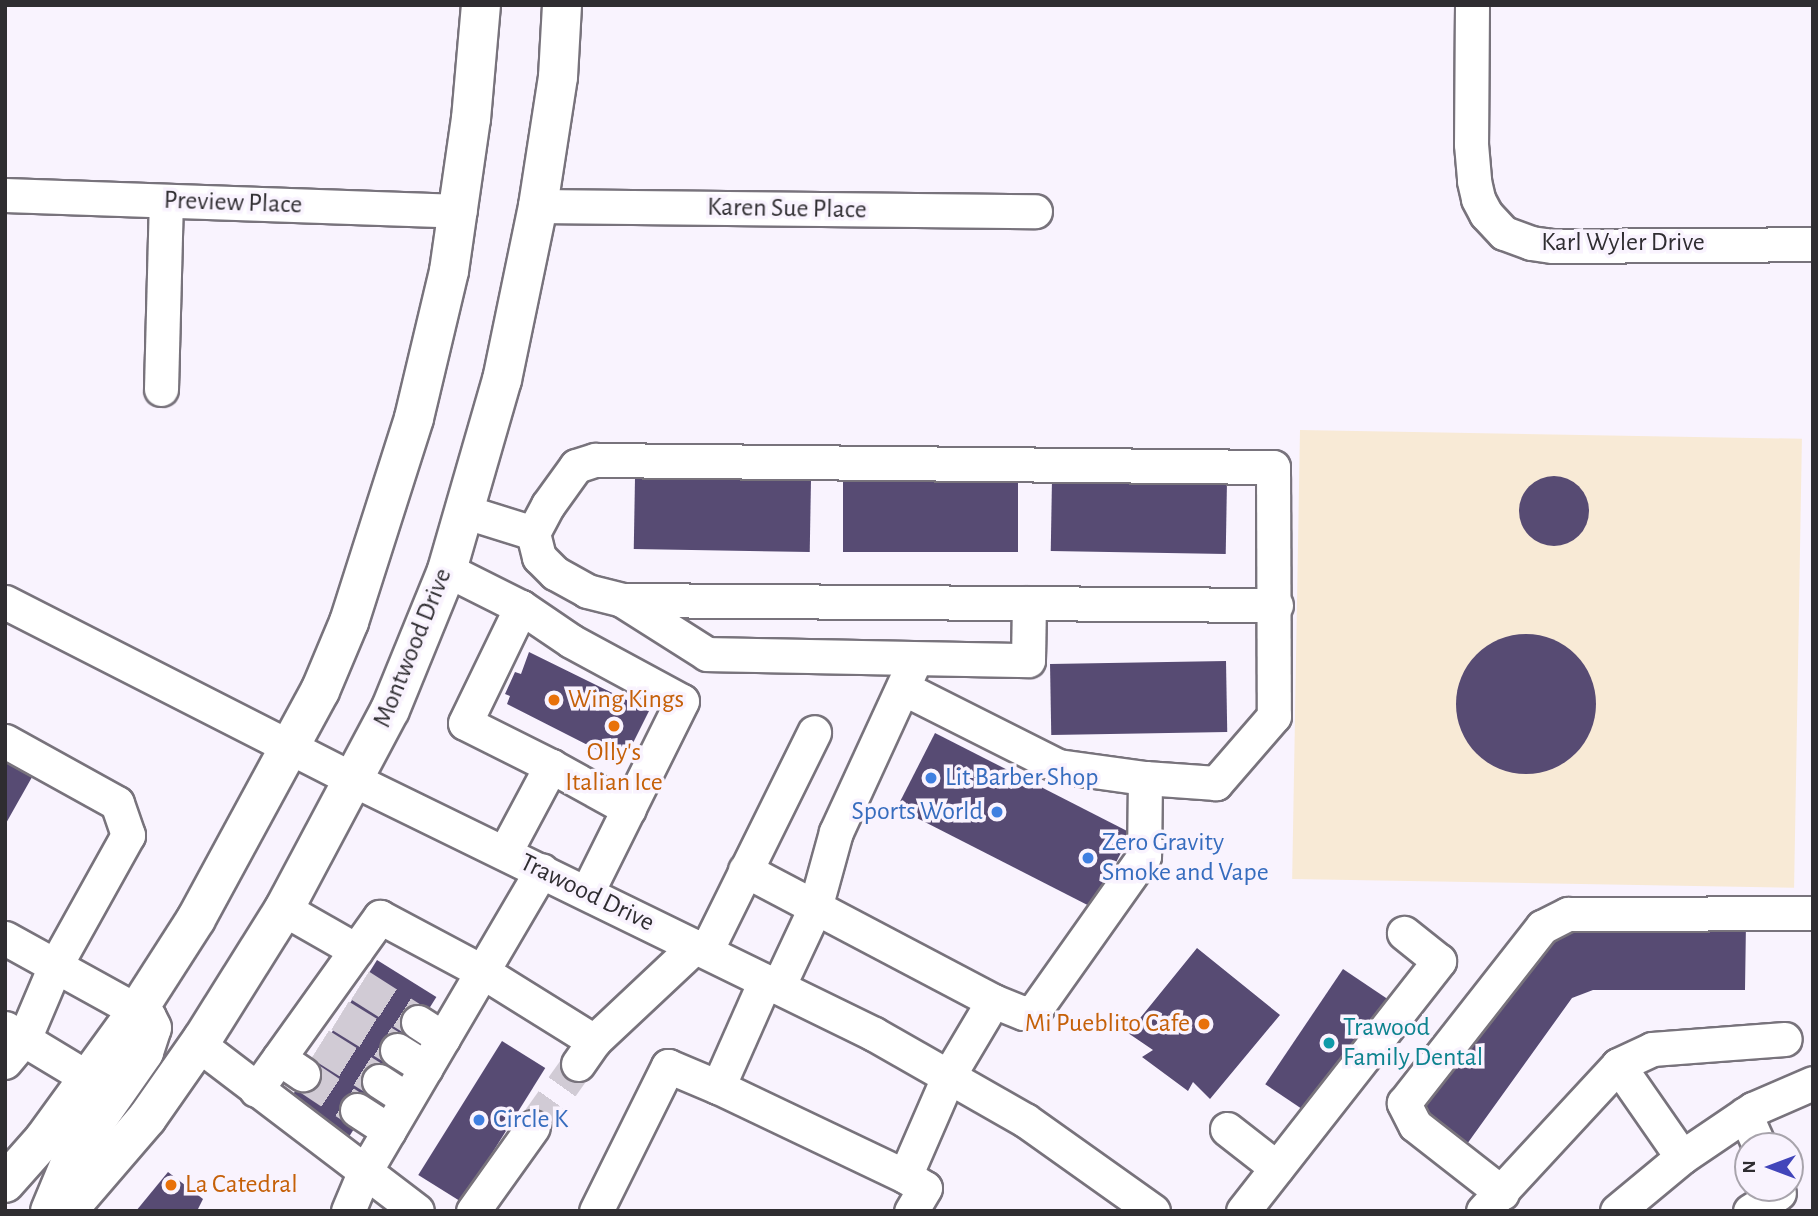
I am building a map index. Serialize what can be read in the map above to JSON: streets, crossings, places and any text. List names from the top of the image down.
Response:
{
  "streets": {
    "main road": ["Montwood Drive"],
    "street": [
      "Preview Place",
      "Karen Sue Place",
      "Karl Wyler Drive",
      "Trawood Drive"
    ]
  },
  "crossings": [
    ["Karen Sue Place", "Montwood Drive"],
    ["Montwood Drive", "Trawood Drive"]
  ],
  "places": [
    "Wing Kings",
    "Olly's Italian Ice",
    "Lit Barber Shop",
    "Sports World",
    "Zero Gravity Smoke and Vape",
    "Mi Pueblito Cafe",
    "Trawood Family Dental",
    "Circle K",
    "La Catedral"
  ],
  "north": "left"
}
